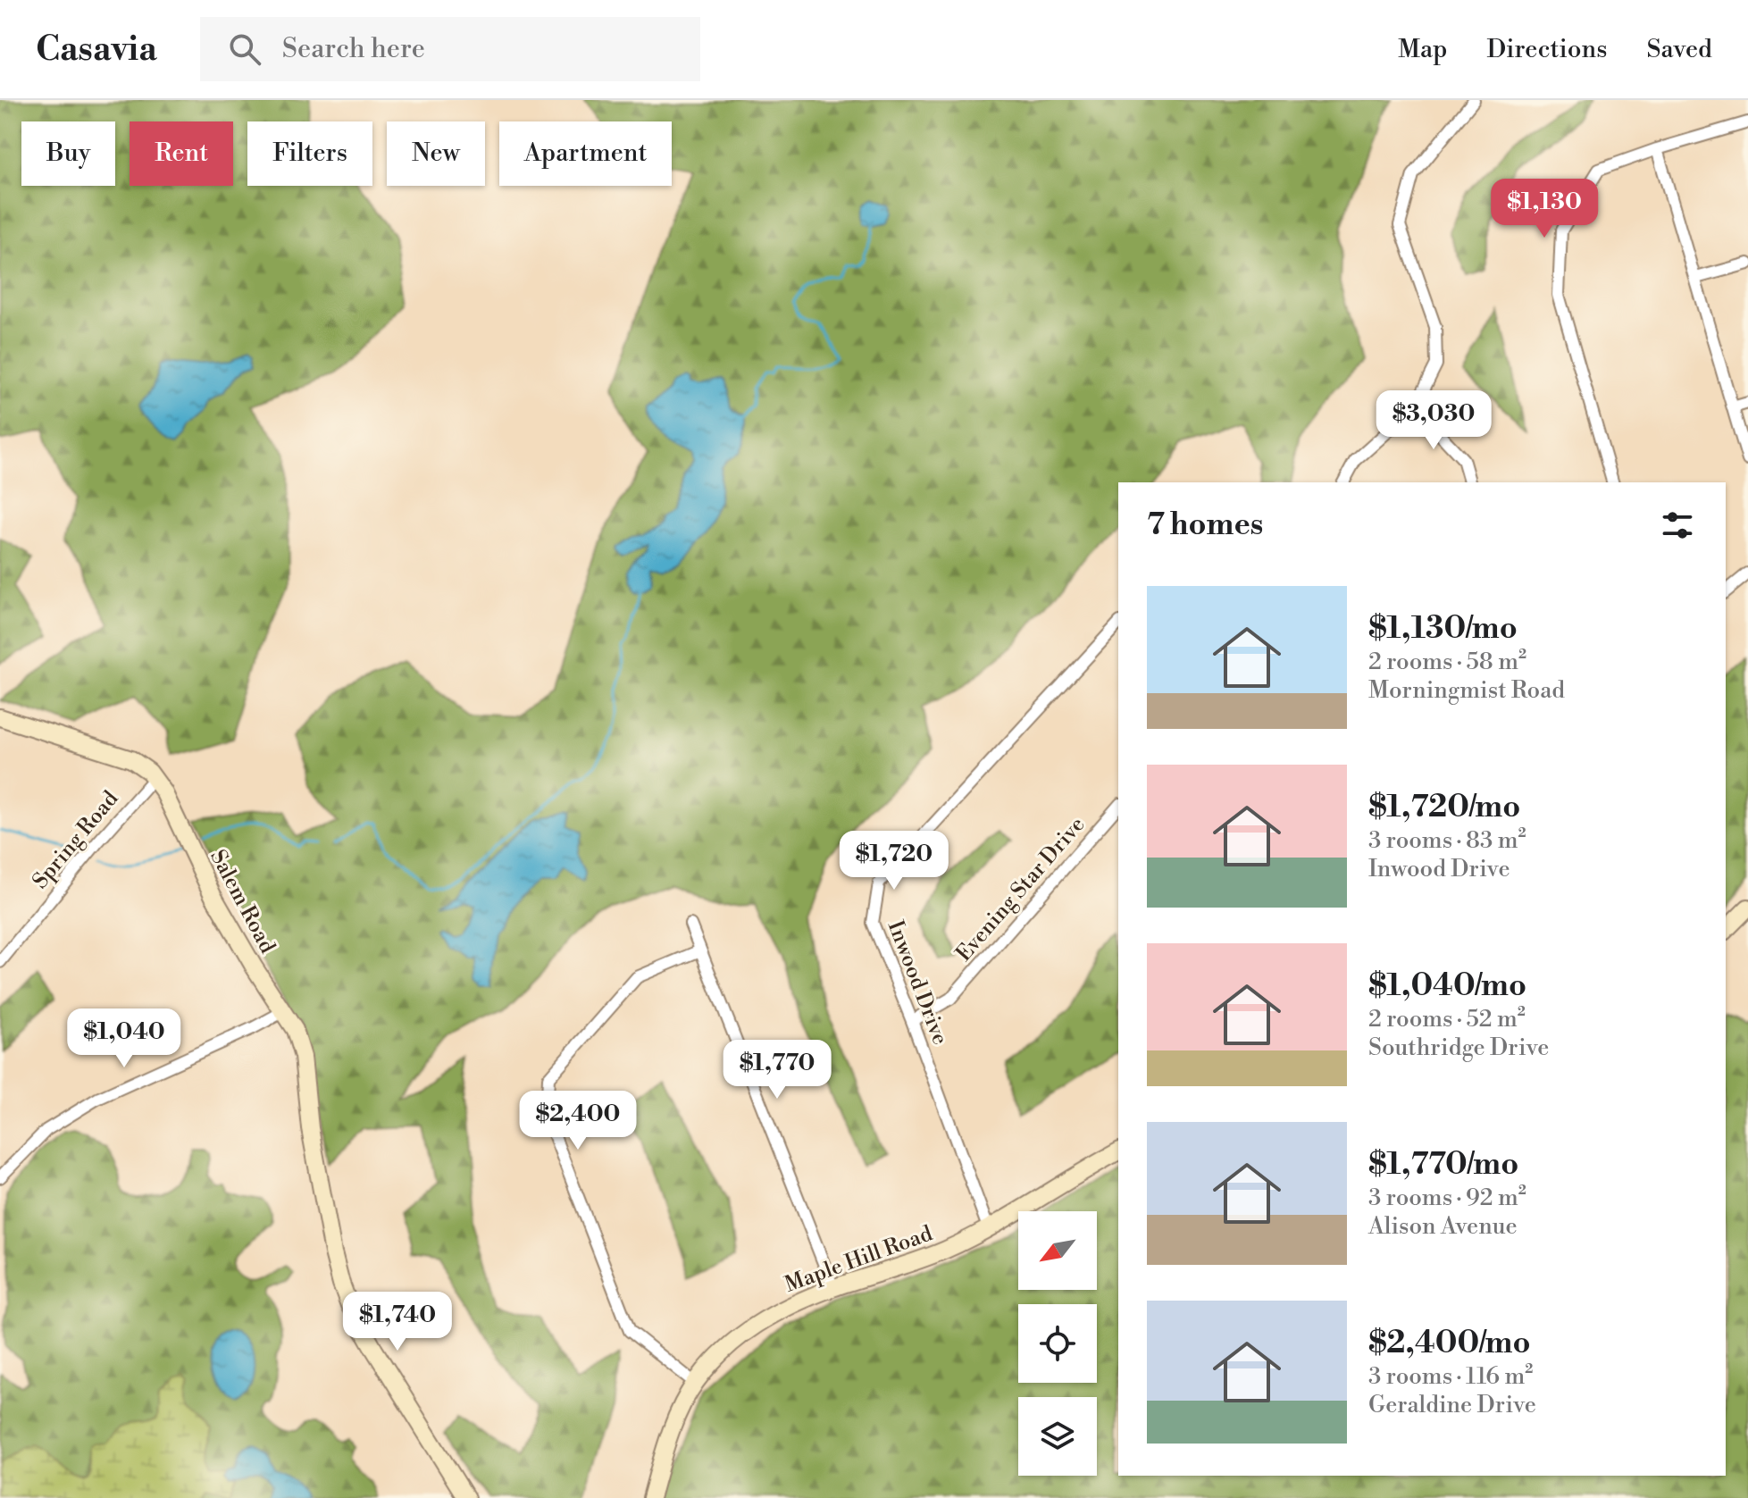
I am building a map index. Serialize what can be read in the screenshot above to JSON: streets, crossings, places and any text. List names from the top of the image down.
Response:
{
  "streets": {
    "street": [
      "Spring Road",
      "Evening Star Drive",
      "Salem Road",
      "Inwood Drive",
      "Maple Hill Road"
    ]
  },
  "crossings": [
    ["Spring Road", "Salem Road"],
    ["Evening Star Drive", "Inwood Drive"],
    ["Inwood Drive", "Maple Hill Road"]
  ],
  "north": "bottom left",
  "page": {
    "header": "Casavia",
    "search": "Search here",
    "nav": ["Map", "Directions", "Saved"],
    "chip": [
      "Buy",
      "Rent",
      "Filters",
      "New",
      "Apartment"
    ],
    "price": [
      "$1,130",
      "$3,030",
      "$1,720",
      "$1,040",
      "$1,770",
      "$2,400",
      "$1,740"
    ],
    "heading": "7 homes",
    "list": [
      {
        "name": "$1,130/mo",
        "note": "2 rooms · 58 m² · Morningmist Road"
      },
      {
        "name": "$1,720/mo",
        "note": "3 rooms · 83 m² · Inwood Drive"
      },
      {
        "name": "$1,040/mo",
        "note": "2 rooms · 52 m² · Southridge Drive"
      },
      {
        "name": "$1,770/mo",
        "note": "3 rooms · 92 m² · Alison Avenue"
      },
      {
        "name": "$2,400/mo",
        "note": "3 rooms · 116 m² · Geraldine Drive"
      }
    ]
  }
}
